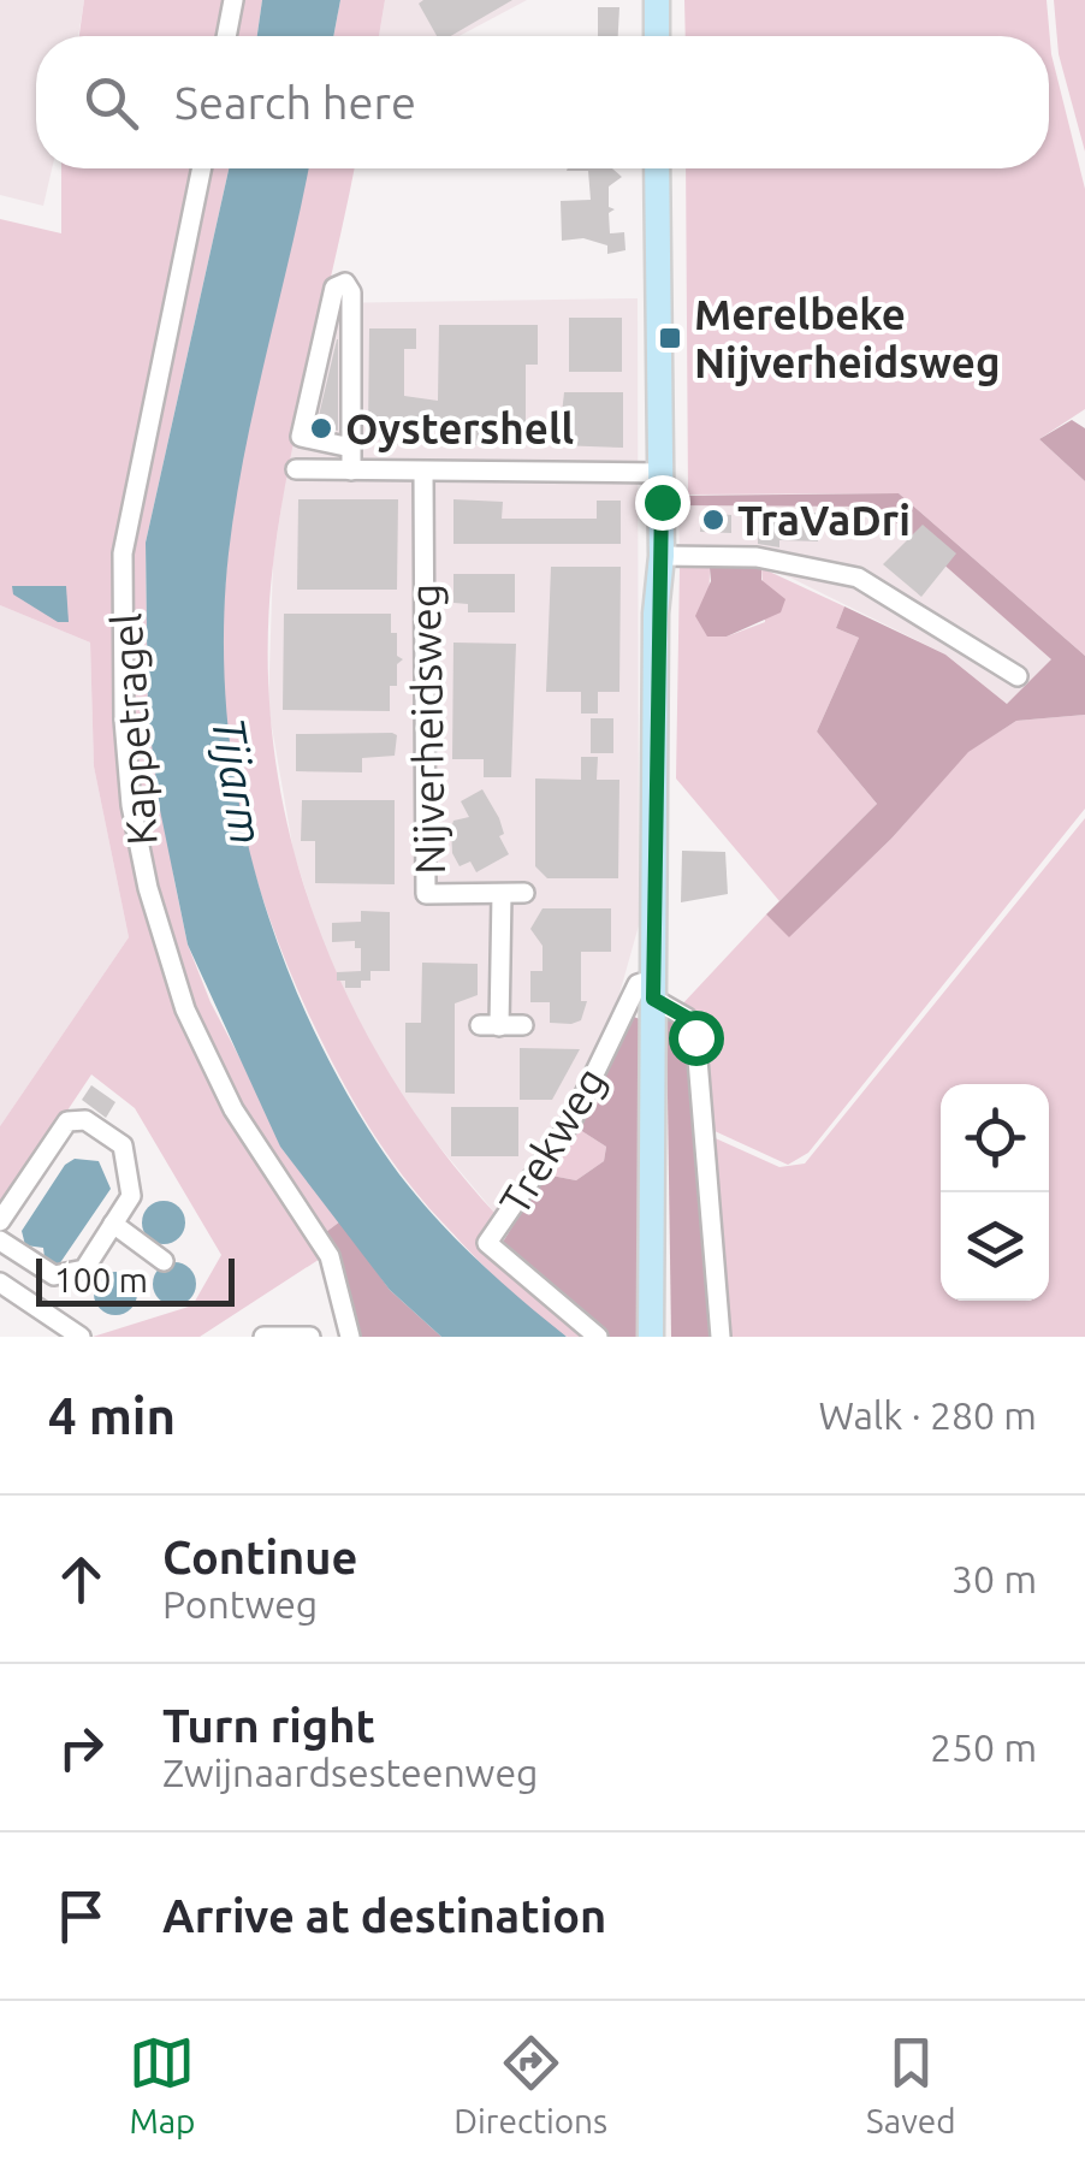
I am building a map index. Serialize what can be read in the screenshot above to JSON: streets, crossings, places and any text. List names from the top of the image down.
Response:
{
  "streets": {
    "street": ["Kappetragel", "Nijverheidsweg", "Trekweg"]
  },
  "water": ["Tijarm"],
  "places": {
    "transit": ["Merelbeke Nijverheidsweg"],
    "other": ["Oystershell", "TraVaDri"]
  },
  "scale_bar": "100 m",
  "page": {
    "search": "Search here",
    "scale": "100 m",
    "heading": ["4 min", "Walk · 280 m"],
    "list": [
      ["Continue", "Pontweg", "30 m"],
      ["Turn right", "Zwijnaardsesteenweg", "250 m"],
      "Arrive at destination"
    ],
    "nav": ["Map", "Directions", "Saved"]
  }
}
